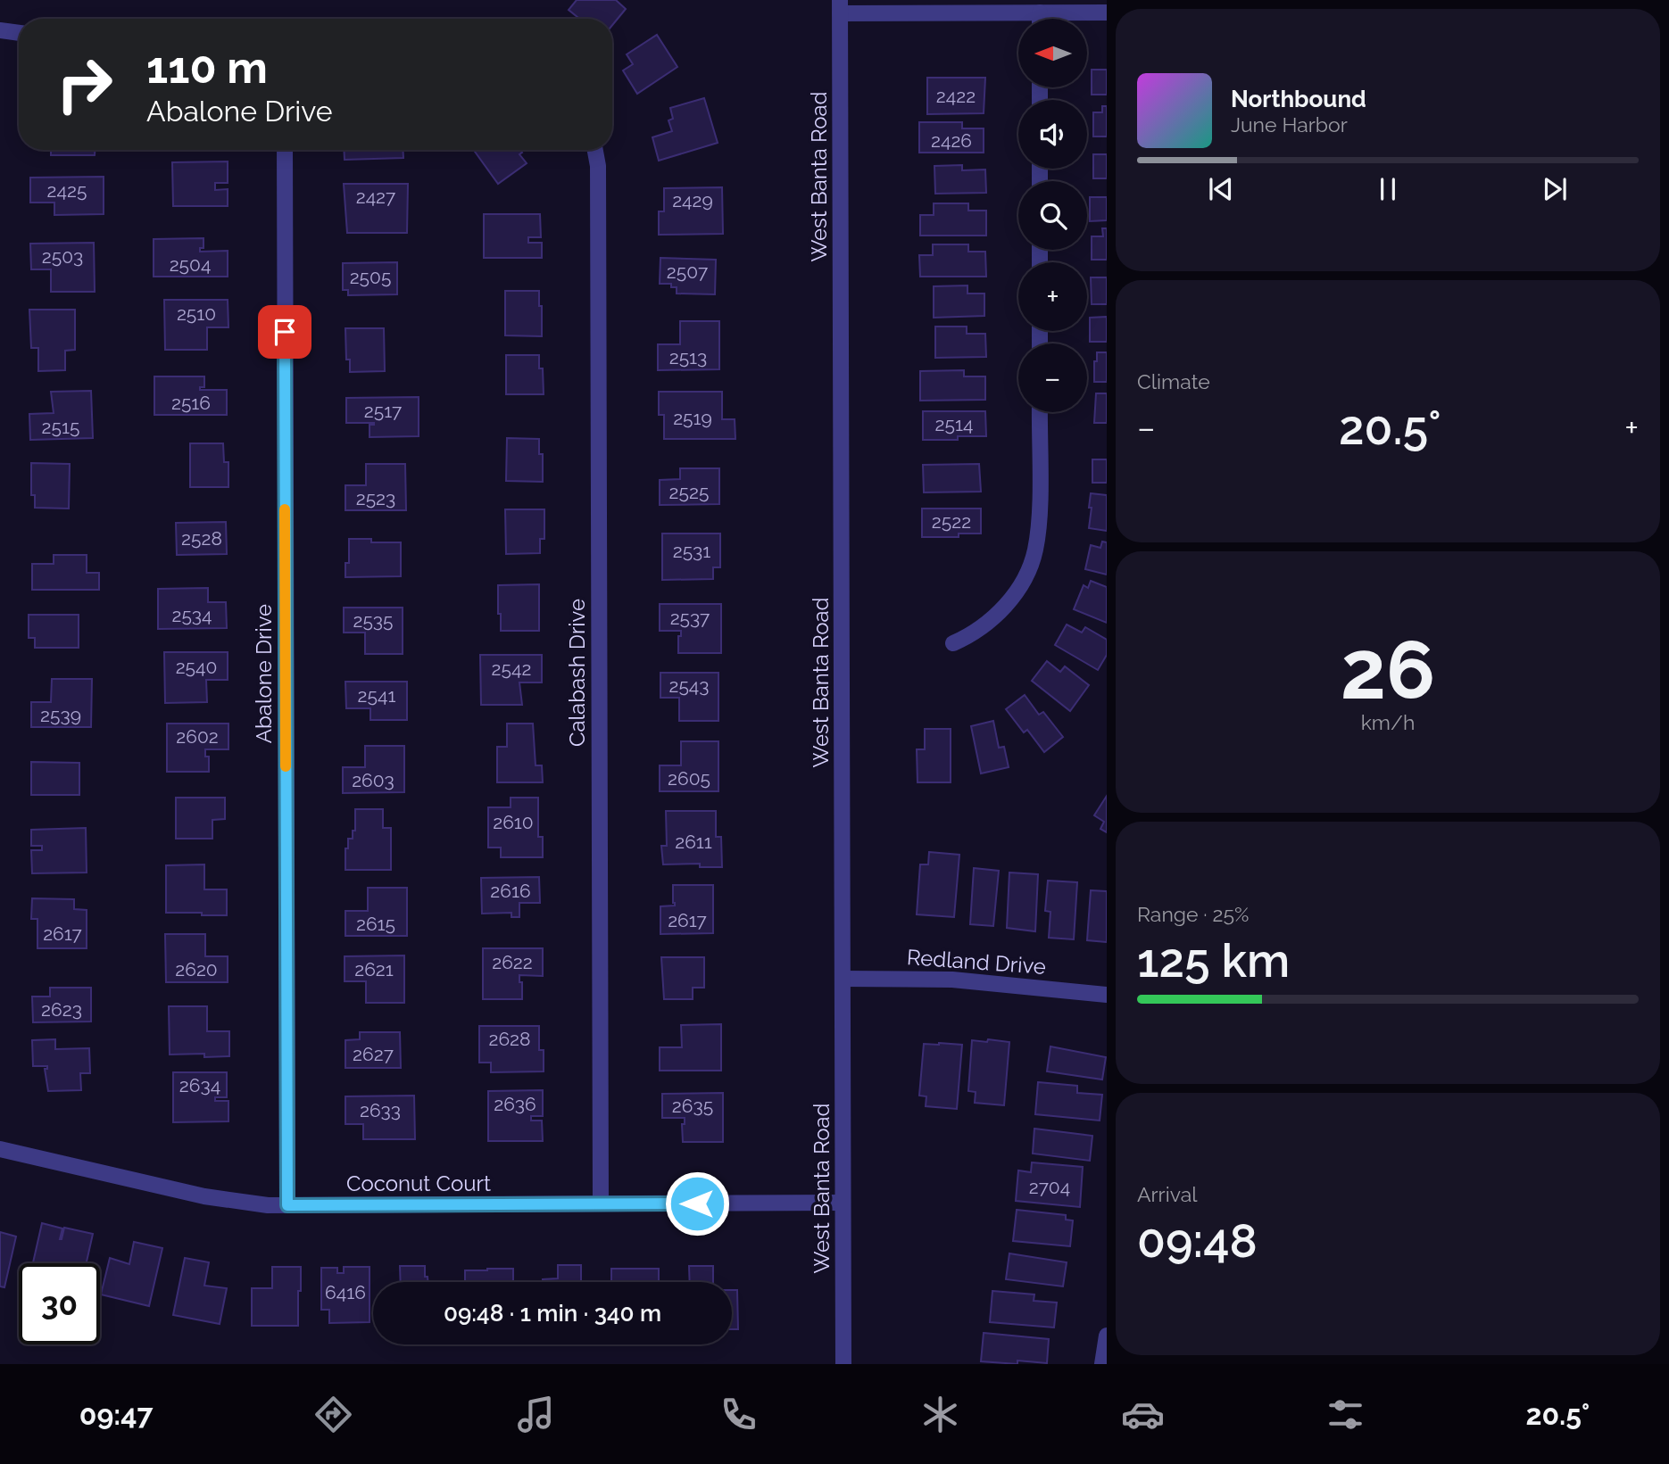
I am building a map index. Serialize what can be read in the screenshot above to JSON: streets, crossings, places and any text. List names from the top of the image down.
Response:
{
  "streets": {
    "street": [
      "West Banta Road",
      "Calabash Drive",
      "Abalone Drive",
      "Redland Drive",
      "Coconut Court"
    ]
  },
  "crossings": [
    ["West Banta Road", "Redland Drive"],
    ["West Banta Road", "Coconut Court"],
    ["Calabash Drive", "Coconut Court"],
    ["Abalone Drive", "Coconut Court"]
  ],
  "house_numbers": [
    "2422",
    "2426",
    "2425",
    "2427",
    "2429",
    "2503",
    "2504",
    "2507",
    "2505",
    "2510",
    "2513",
    "2516",
    "2517",
    "2519",
    "2514",
    "2515",
    "2525",
    "2523",
    "2522",
    "2528",
    "2531",
    "2534",
    "2537",
    "2535",
    "2540",
    "2542",
    "2543",
    "2541",
    "2539",
    "2602",
    "2605",
    "2603",
    "2610",
    "2611",
    "2616",
    "2617",
    "2615",
    "2617",
    "2622",
    "2620",
    "2621",
    "2623",
    "2628",
    "2627",
    "2634",
    "2636",
    "2635",
    "2633",
    "2704",
    "6416"
  ],
  "north": "left",
  "page": {
    "map_buttons": ["+", "−"],
    "turn": ["110 m", "Abalone Drive"],
    "song": ["Northbound", "June Harbor"],
    "tile": [
      "Climate",
      ["26", "km/h"],
      ["Range · 25%", "125 km"],
      ["Arrival", "09:48"]
    ],
    "heat": ["−", "20.5°", "+"],
    "limit": "30",
    "trip": "09:48 · 1 min · 340 m",
    "tabs": ["09:47", "20.5°"]
  }
}
